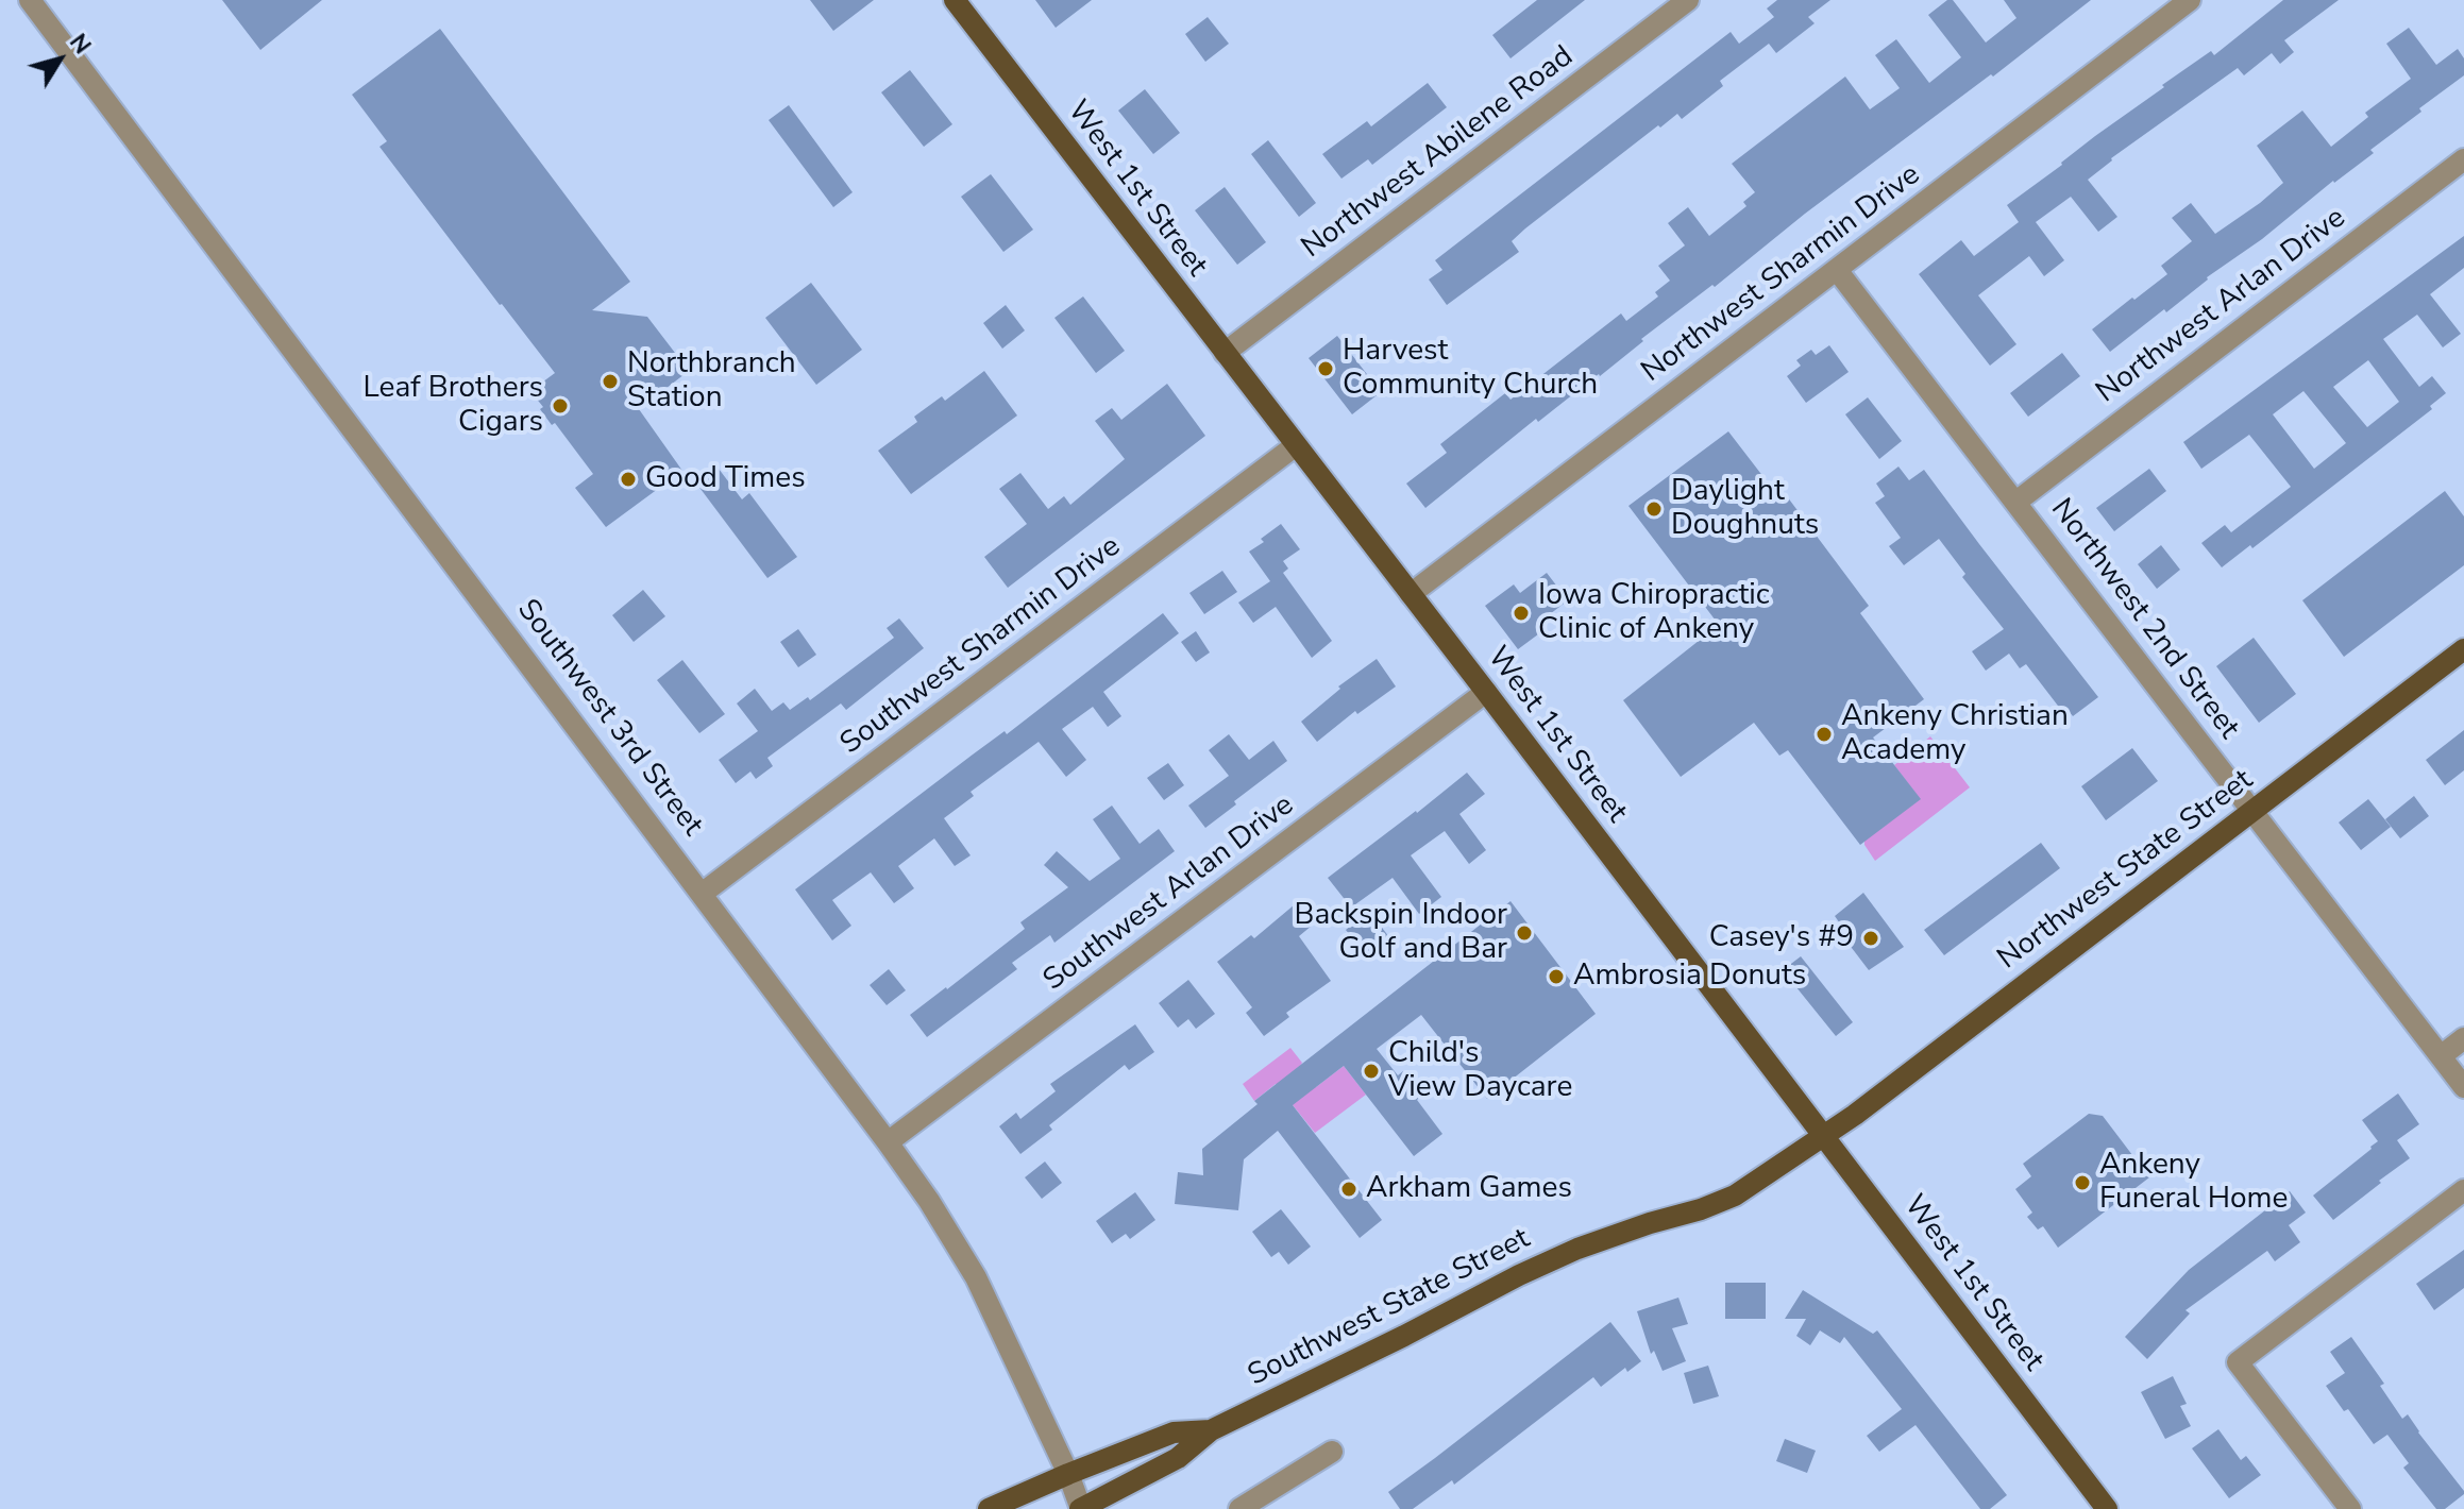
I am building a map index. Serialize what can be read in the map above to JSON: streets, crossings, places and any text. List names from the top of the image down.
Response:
{
  "streets": {
    "main road": ["West 1st Street", "Northwest State Street", "Southwest State Street"],
    "street": [
      "Northwest Abilene Road",
      "Northwest Sharmin Drive",
      "Northwest Arlan Drive",
      "Northwest 2nd Street",
      "Southwest Sharmin Drive",
      "Southwest 3rd Street",
      "Southwest Arlan Drive"
    ]
  },
  "crossings": [
    ["Northwest Abilene Road", "West 1st Street"],
    ["West 1st Street", "Northwest Sharmin Drive"],
    ["West 1st Street", "Southwest Sharmin Drive"],
    ["West 1st Street", "Northwest State Street"],
    ["West 1st Street", "Southwest Arlan Drive"],
    ["West 1st Street", "Southwest State Street"],
    ["Northwest Sharmin Drive", "Northwest 2nd Street"],
    ["Northwest Arlan Drive", "Northwest 2nd Street"],
    ["Northwest 2nd Street", "Northwest State Street"],
    ["Southwest Sharmin Drive", "Southwest 3rd Street"],
    ["Southwest 3rd Street", "Southwest Arlan Drive"],
    ["Southwest 3rd Street", "Southwest State Street"],
    ["Northwest State Street", "Southwest State Street"]
  ],
  "places": [
    "Harvest Community Church",
    "Northbranch Station",
    "Leaf Brothers Cigars",
    "Good Times",
    "Daylight Doughnuts",
    "Iowa Chiropractic Clinic of Ankeny",
    "Ankeny Christian Academy",
    "Backspin Indoor Golf and Bar",
    "Casey's #9",
    "Ambrosia Donuts",
    "Child's View Daycare",
    "Ankeny Funeral Home",
    "Arkham Games"
  ],
  "north": "top right"
}
